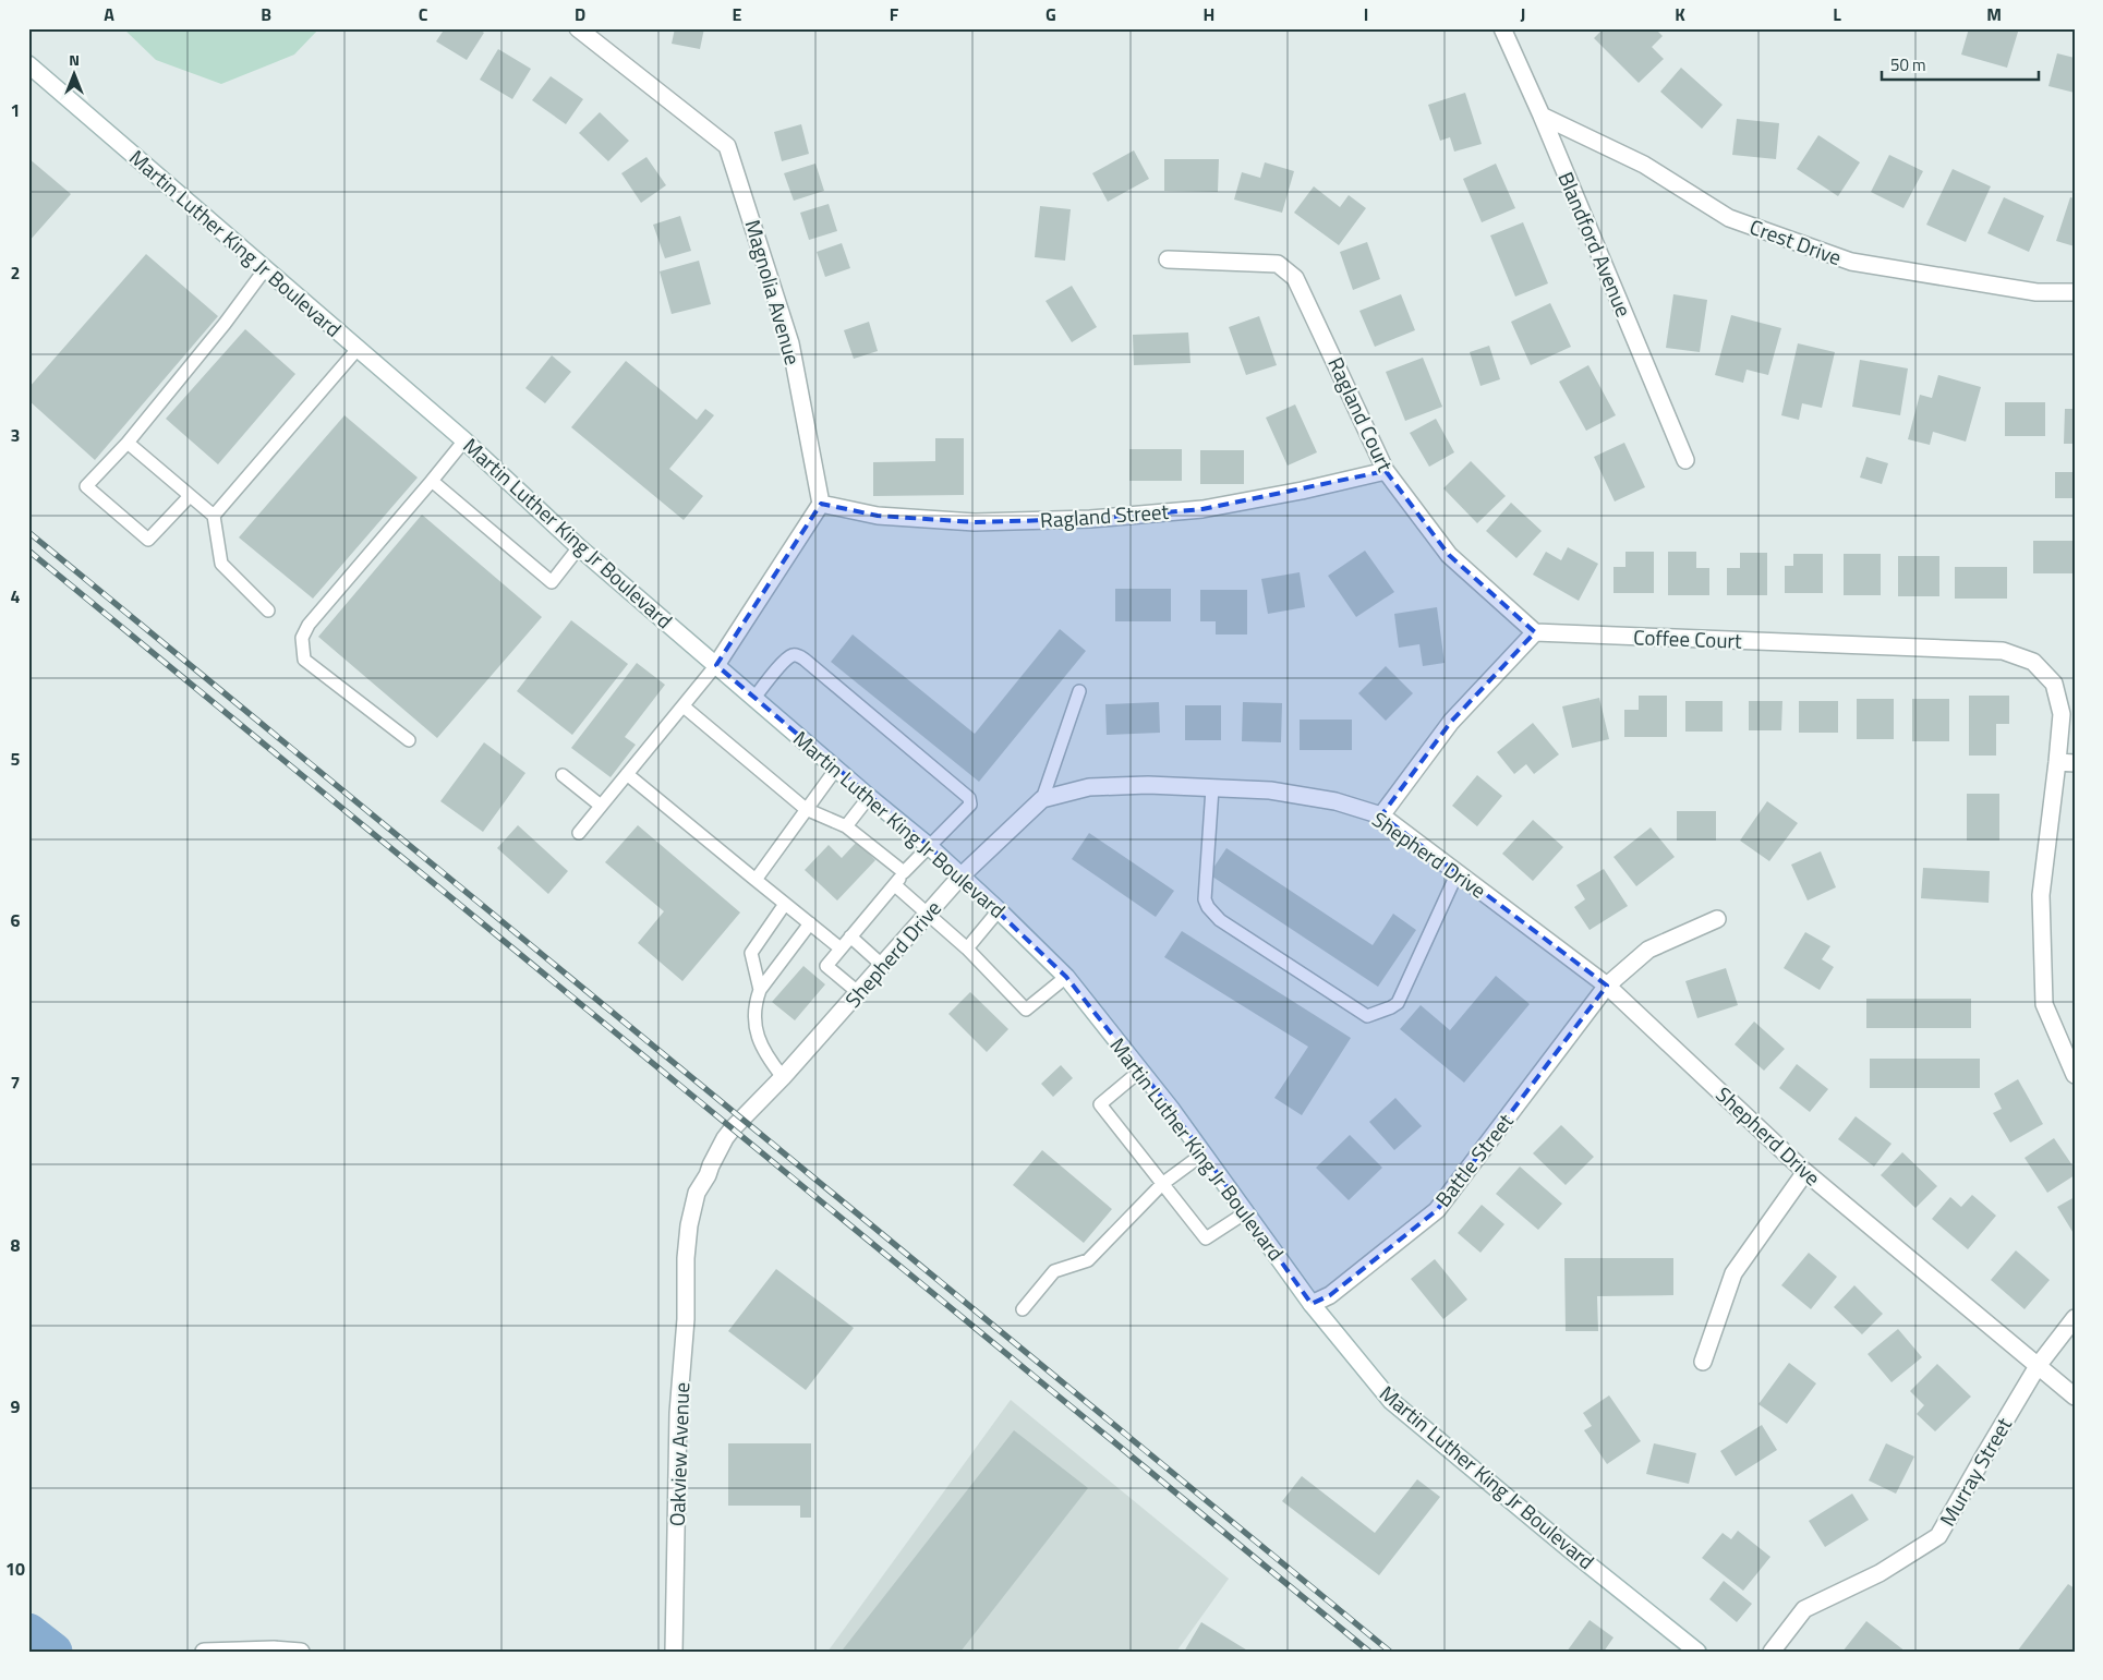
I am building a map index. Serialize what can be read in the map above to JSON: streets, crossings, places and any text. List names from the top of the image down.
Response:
{
  "streets": {
    "street": [
      "Crest Drive",
      "Martin Luther King Jr Boulevard",
      "Blandford Avenue",
      "Magnolia Avenue",
      "Ragland Court",
      "Ragland Street",
      "Coffee Court",
      "Shepherd Drive",
      "Battle Street",
      "Oakview Avenue",
      "Murray Street"
    ]
  },
  "crossings": [
    ["Crest Drive", "Blandford Avenue"],
    ["Martin Luther King Jr Boulevard", "Shepherd Drive"],
    ["Martin Luther King Jr Boulevard", "Battle Street"],
    ["Magnolia Avenue", "Ragland Street"],
    ["Ragland Court", "Ragland Street"],
    ["Ragland Court", "Coffee Court"],
    ["Shepherd Drive", "Battle Street"],
    ["Shepherd Drive", "Oakview Avenue"],
    ["Shepherd Drive", "Murray Street"]
  ],
  "scale_bar": "50 m",
  "north": "top",
  "grid": {
    "columns": [
      "A",
      "B",
      "C",
      "D",
      "E",
      "F",
      "G",
      "H",
      "I",
      "J",
      "K",
      "L",
      "M"
    ],
    "rows": [
      "1",
      "2",
      "3",
      "4",
      "5",
      "6",
      "7",
      "8",
      "9",
      "10"
    ]
  }
}
